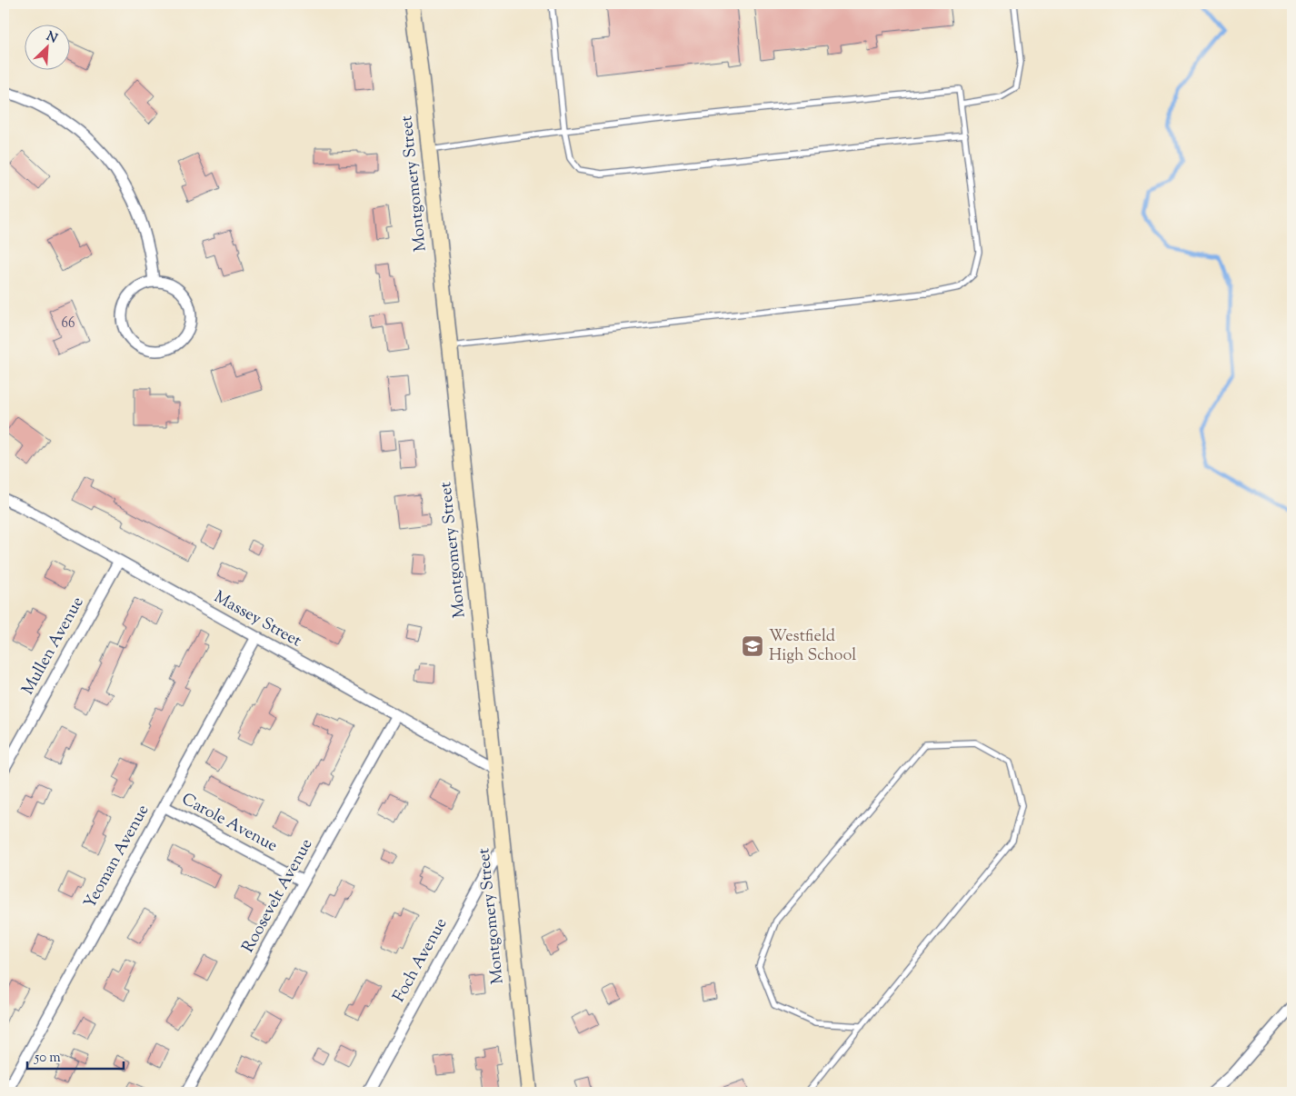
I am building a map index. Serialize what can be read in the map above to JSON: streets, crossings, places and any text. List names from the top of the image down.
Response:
{
  "streets": {
    "main road": ["Montgomery Street"],
    "street": [
      "Massey Street",
      "Mullen Avenue",
      "Carole Avenue",
      "Yeoman Avenue",
      "Roosevelt Avenue",
      "Foch Avenue"
    ]
  },
  "crossings": [
    ["Montgomery Street", "Massey Street"],
    ["Montgomery Street", "Foch Avenue"],
    ["Massey Street", "Mullen Avenue"],
    ["Massey Street", "Yeoman Avenue"],
    ["Massey Street", "Roosevelt Avenue"],
    ["Carole Avenue", "Yeoman Avenue"],
    ["Carole Avenue", "Roosevelt Avenue"]
  ],
  "places": {
    "school or university": ["Westfield High School"]
  },
  "house_numbers": ["66"],
  "scale_bar": "50 m",
  "north": "top right"
}
